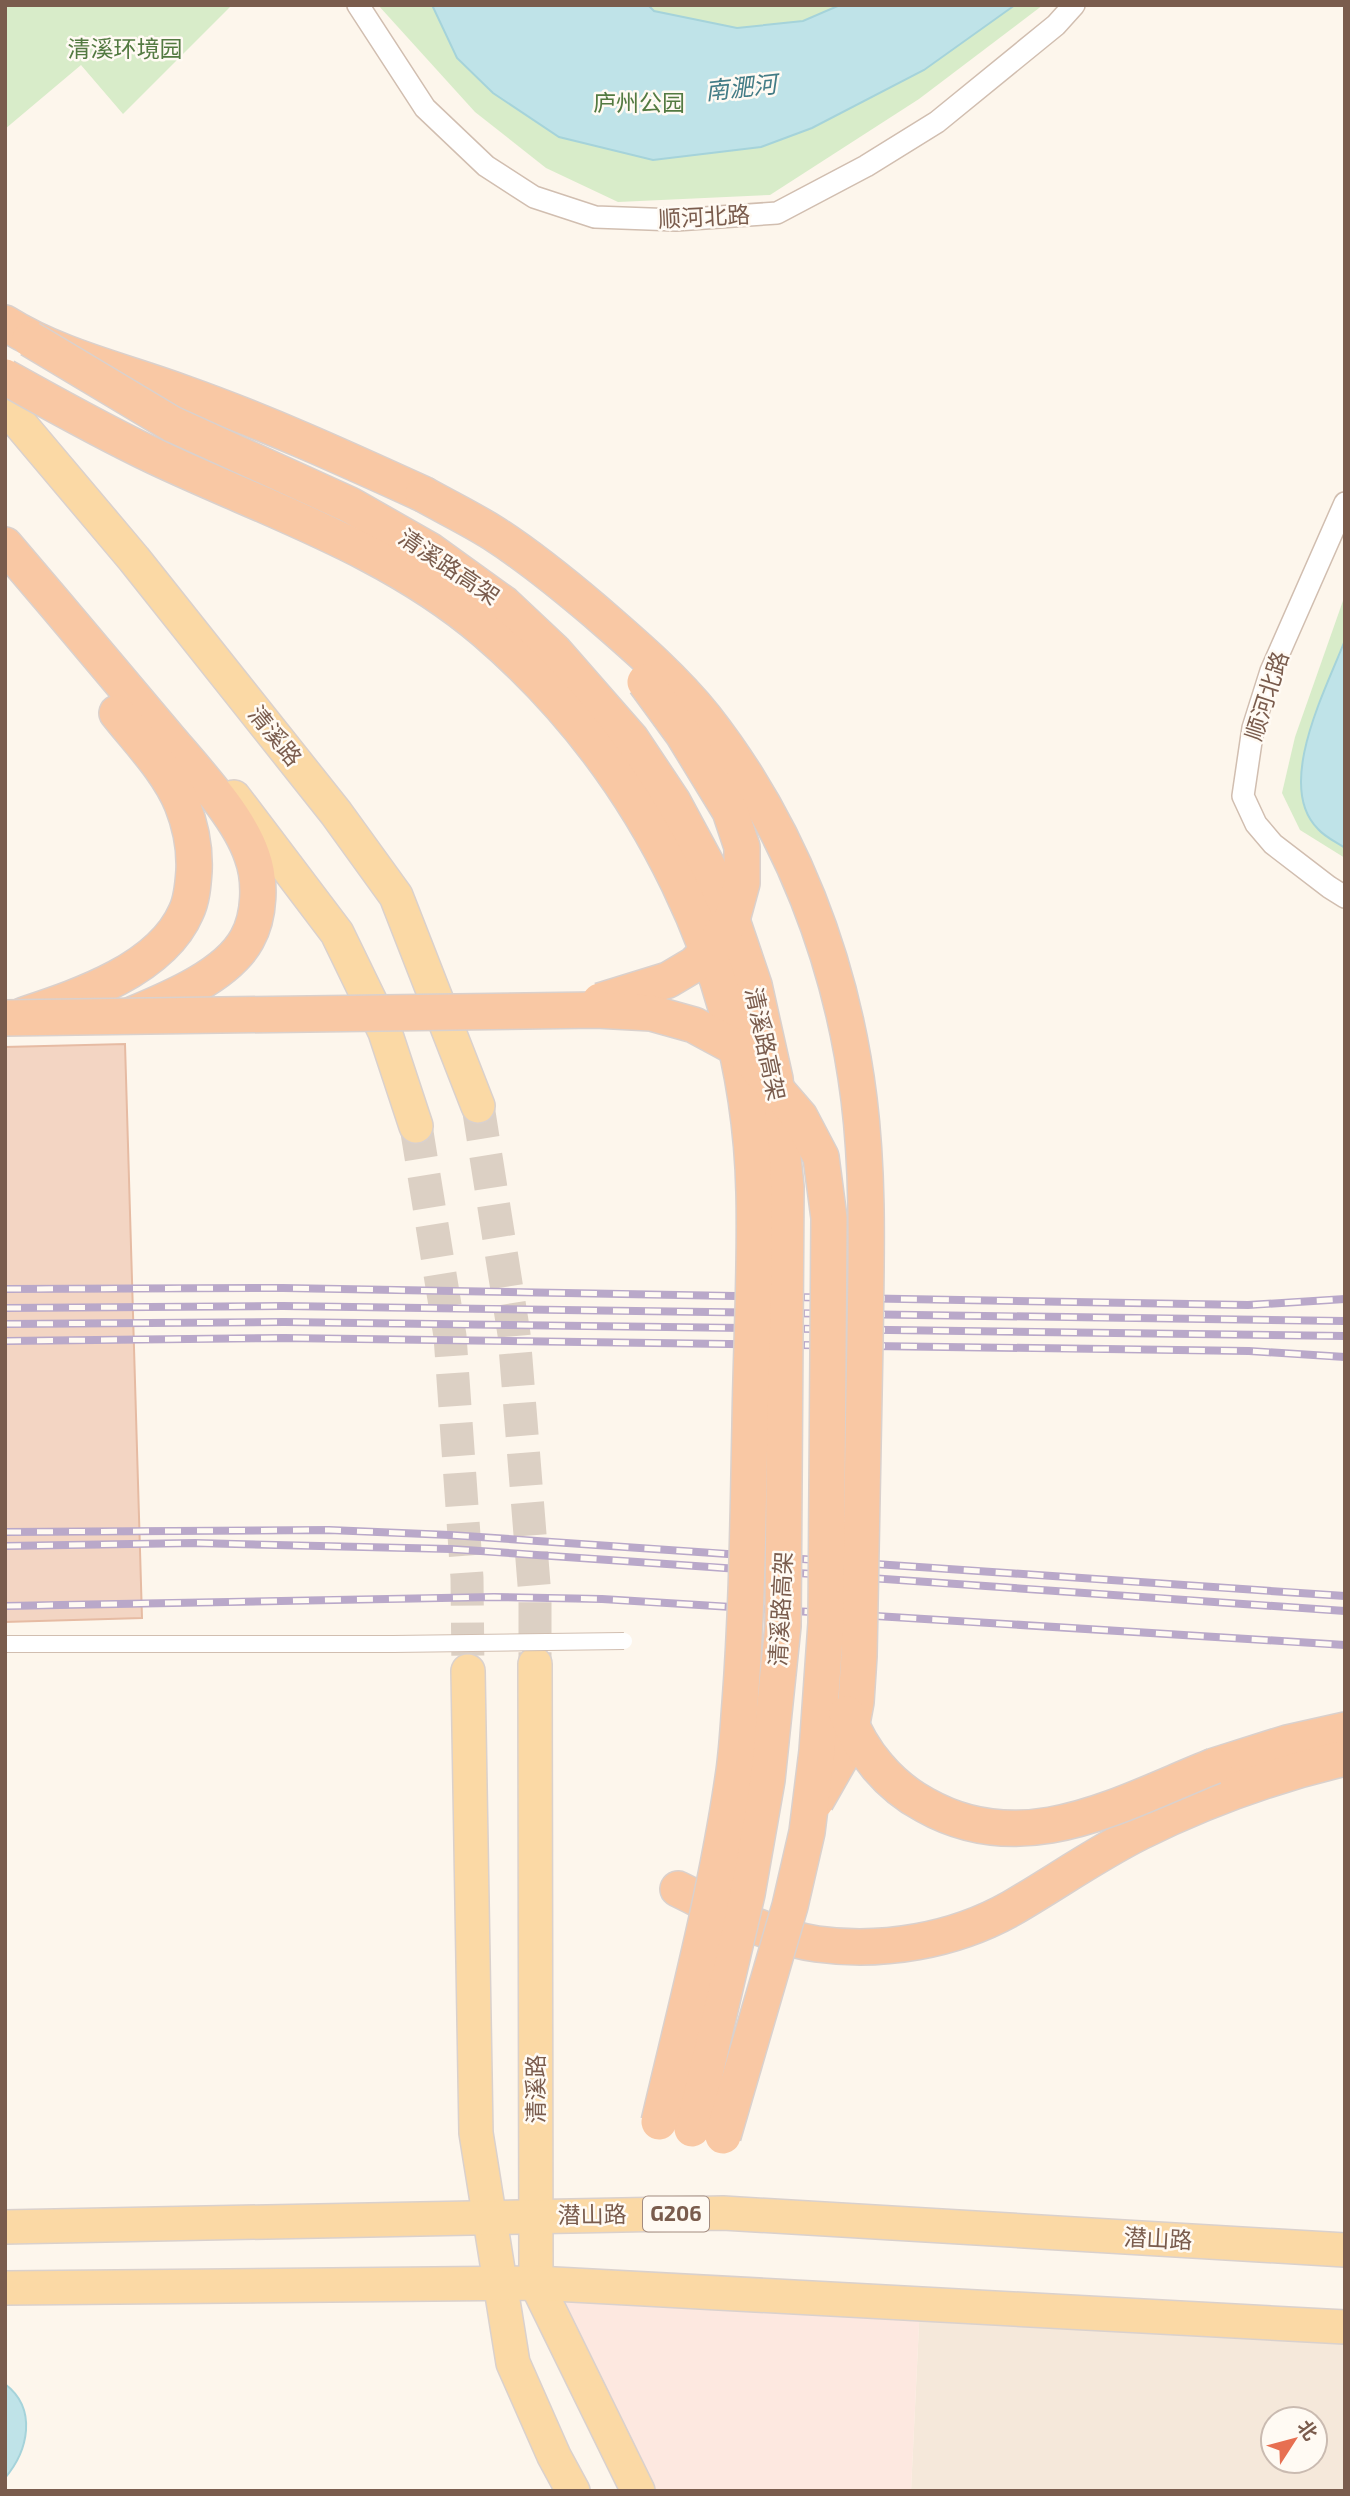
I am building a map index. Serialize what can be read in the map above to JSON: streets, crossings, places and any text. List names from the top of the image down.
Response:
{
  "streets": {
    "highway": ["清溪路高架"],
    "main road": ["清溪路", "G206", "潜山路"],
    "street": ["顺河北路"]
  },
  "crossings": [
    ["清溪路", "潜山路"]
  ],
  "water": ["南淝河"],
  "parks": ["清溪环境园", "庐州公园"],
  "north": "top right"
}
